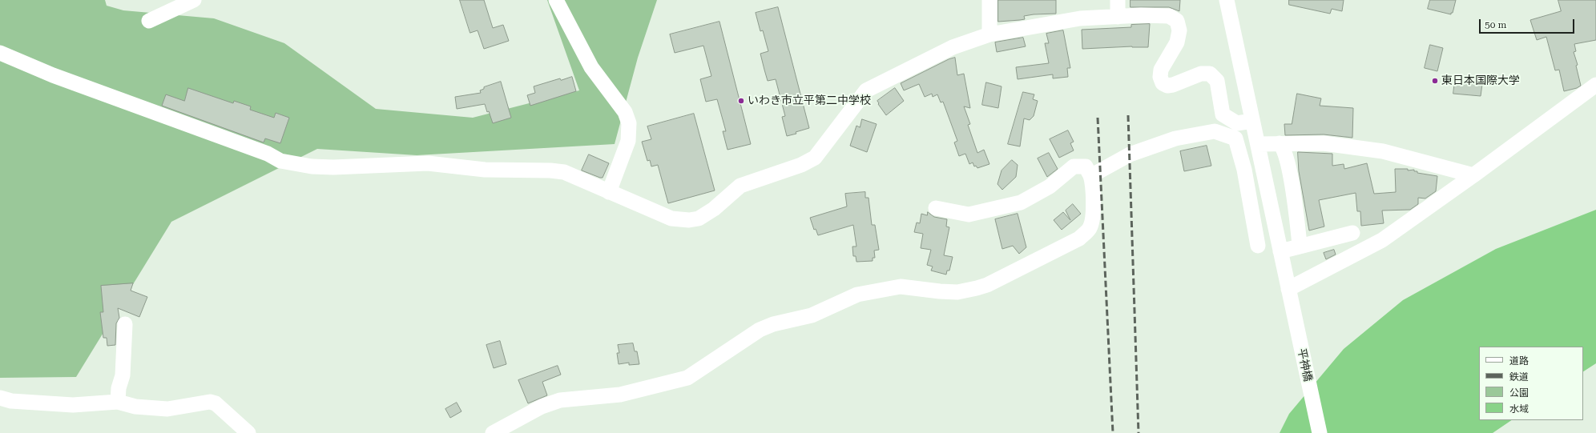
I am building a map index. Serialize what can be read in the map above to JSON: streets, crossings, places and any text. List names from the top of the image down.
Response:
{
  "streets": {
    "street": ["平神橋"]
  },
  "places": ["東日本国際大学", "いわき市立平第二中学校"],
  "legend": [
    "道路",
    "鉄道",
    "公園",
    "水域"
  ],
  "scale_bar": "50 m"
}
